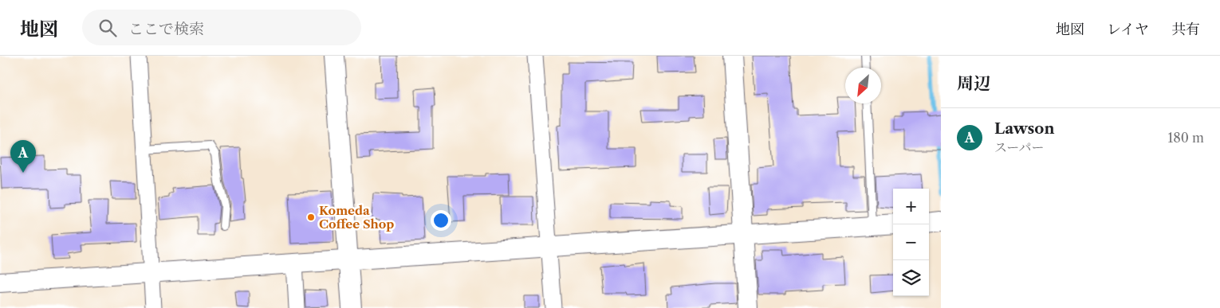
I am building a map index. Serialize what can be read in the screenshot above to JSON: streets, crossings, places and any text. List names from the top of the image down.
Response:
{
  "places": ["Komeda Coffee Shop"],
  "north": "bottom left",
  "page": {
    "header": "地図",
    "search": "ここで検索",
    "nav": ["地図", "レイヤ", "共有"],
    "heading": "周辺",
    "list": [
      {
        "mark": "A",
        "name": "Lawson",
        "note": "スーパー",
        "value": "180 m"
      }
    ],
    "pins": "A",
    "map_buttons": ["+", "−"]
  }
}
